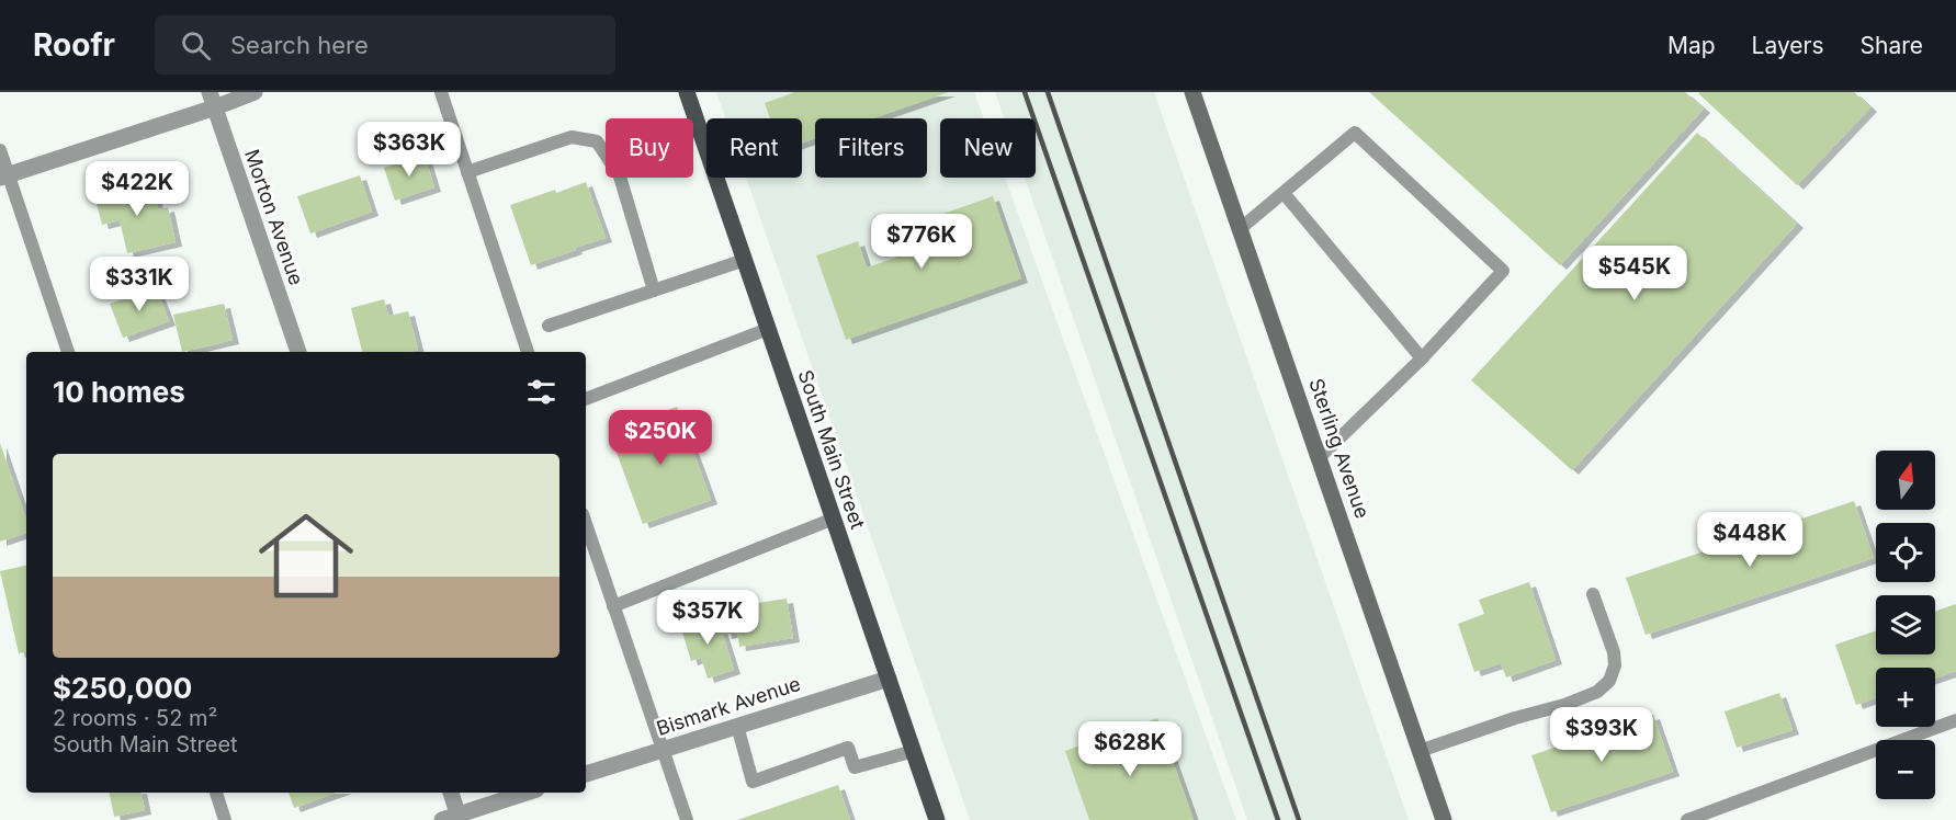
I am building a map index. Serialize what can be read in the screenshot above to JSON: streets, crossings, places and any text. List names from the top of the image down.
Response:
{
  "streets": {
    "main road": ["South Main Street"],
    "street": ["Morton Avenue", "Sterling Avenue", "Bismark Avenue"]
  },
  "crossings": [
    ["South Main Street", "Bismark Avenue"]
  ],
  "north": "top",
  "page": {
    "header": "Roofr",
    "search": "Search here",
    "nav": ["Map", "Layers", "Share"],
    "chip": [
      "Buy",
      "Rent",
      "Filters",
      "New"
    ],
    "price": [
      "$363K",
      "$422K",
      "$776K",
      "$545K",
      "$331K",
      "$250K",
      "$448K",
      "$357K",
      "$393K",
      "$628K"
    ],
    "heading": "10 homes",
    "list": [
      {
        "name": "$250,000",
        "note": "2 rooms · 52 m² · South Main Street"
      }
    ],
    "map_buttons": ["+", "−"]
  }
}
